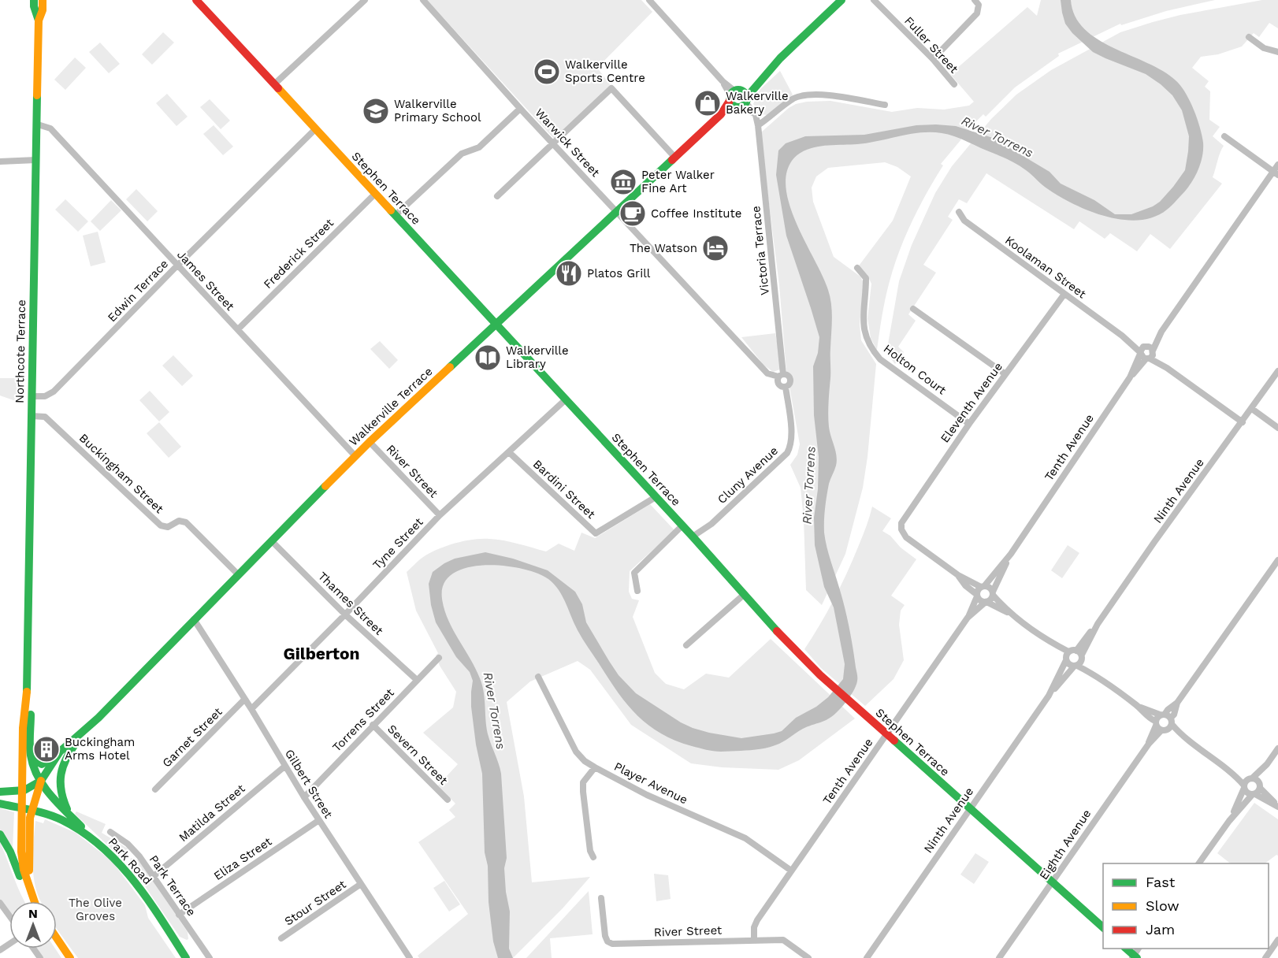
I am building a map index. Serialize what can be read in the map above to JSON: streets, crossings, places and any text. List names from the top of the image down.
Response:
{
  "streets": {
    "main road": [
      "Stephen Terrace",
      "Northcote Terrace",
      "Walkerville Terrace",
      "Park Road"
    ],
    "street": [
      "Fuller Street",
      "Warwick Street",
      "Victoria Terrace",
      "Frederick Street",
      "Koolaman Street",
      "James Street",
      "Edwin Terrace",
      "Holton Court",
      "Eleventh Avenue",
      "Tenth Avenue",
      "River Street",
      "Buckingham Street",
      "Cluny Avenue",
      "Bardini Street",
      "Ninth Avenue",
      "Tyne Street",
      "Thames Street",
      "Torrens Street",
      "Garnet Street",
      "Severn Street",
      "Player Avenue",
      "Gilbert Street",
      "Matilda Street",
      "Eighth Avenue",
      "Eliza Street",
      "Park Terrace",
      "Stour Street"
    ]
  },
  "crossings": [
    ["Warwick Street", "Victoria Terrace"],
    ["Warwick Street", "Walkerville Terrace"],
    ["Warwick Street", "Cluny Avenue"],
    ["Stephen Terrace", "Frederick Street"],
    ["Stephen Terrace", "Edwin Terrace"],
    ["Stephen Terrace", "Walkerville Terrace"],
    ["Stephen Terrace", "Tenth Avenue"],
    ["Stephen Terrace", "Cluny Avenue"],
    ["Stephen Terrace", "Bardini Street"],
    ["Stephen Terrace", "Ninth Avenue"],
    ["Stephen Terrace", "Tyne Street"],
    ["Stephen Terrace", "Eighth Avenue"],
    ["Victoria Terrace", "Walkerville Terrace"],
    ["Victoria Terrace", "Cluny Avenue"],
    ["Frederick Street", "James Street"],
    ["Koolaman Street", "Eleventh Avenue"],
    ["Koolaman Street", "Tenth Avenue"],
    ["James Street", "Edwin Terrace"],
    ["James Street", "Northcote Terrace"],
    ["James Street", "Walkerville Terrace"],
    ["Edwin Terrace", "Northcote Terrace"],
    ["Northcote Terrace", "Walkerville Terrace"],
    ["Northcote Terrace", "Buckingham Street"],
    ["Northcote Terrace", "Park Road"],
    ["Holton Court", "Eleventh Avenue"],
    ["Walkerville Terrace", "River Street"],
    ["Walkerville Terrace", "Buckingham Street"],
    ["Walkerville Terrace", "Thames Street"],
    ["Walkerville Terrace", "Gilbert Street"],
    ["Walkerville Terrace", "Park Road"],
    ["Tenth Avenue", "River Street"],
    ["Tenth Avenue", "Player Avenue"],
    ["River Street", "Tyne Street"],
    ["Bardini Street", "Tyne Street"],
    ["Tyne Street", "Thames Street"],
    ["Tyne Street", "Gilbert Street"],
    ["Thames Street", "Torrens Street"],
    ["Torrens Street", "Severn Street"],
    ["Torrens Street", "Gilbert Street"],
    ["Garnet Street", "Gilbert Street"],
    ["Gilbert Street", "Matilda Street"],
    ["Gilbert Street", "Eliza Street"],
    ["Gilbert Street", "Stour Street"],
    ["Matilda Street", "Park Terrace"],
    ["Eliza Street", "Park Terrace"]
  ],
  "districts": ["Gilberton"],
  "water": ["River Torrens"],
  "parks": ["The Olive Groves"],
  "places": {
    "sports": ["Walkerville Sports Centre"],
    "shop": ["Walkerville Bakery"],
    "school or university": ["Walkerville Primary School"],
    "museum": ["Peter Walker Fine Art"],
    "cafe": ["Coffee Institute"],
    "hotel": ["The Watson"],
    "restaurant": ["Platos Grill"],
    "library": ["Walkerville Library"],
    "building": ["Buckingham Arms Hotel"]
  },
  "legend": ["Fast", "Slow", "Jam"],
  "north": "top"
}
